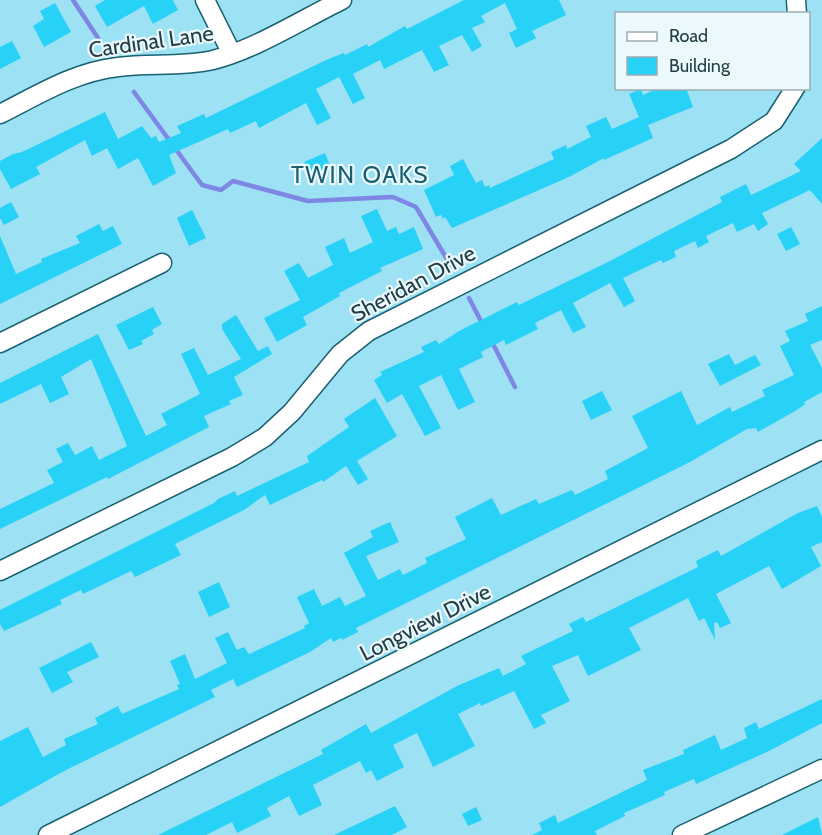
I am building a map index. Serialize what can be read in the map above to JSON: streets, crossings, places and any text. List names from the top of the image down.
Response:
{
  "streets": {
    "street": ["Cardinal Lane", "Sheridan Drive", "Longview Drive"]
  },
  "districts": ["TWIN OAKS"],
  "legend": ["Road", "Building"]
}
